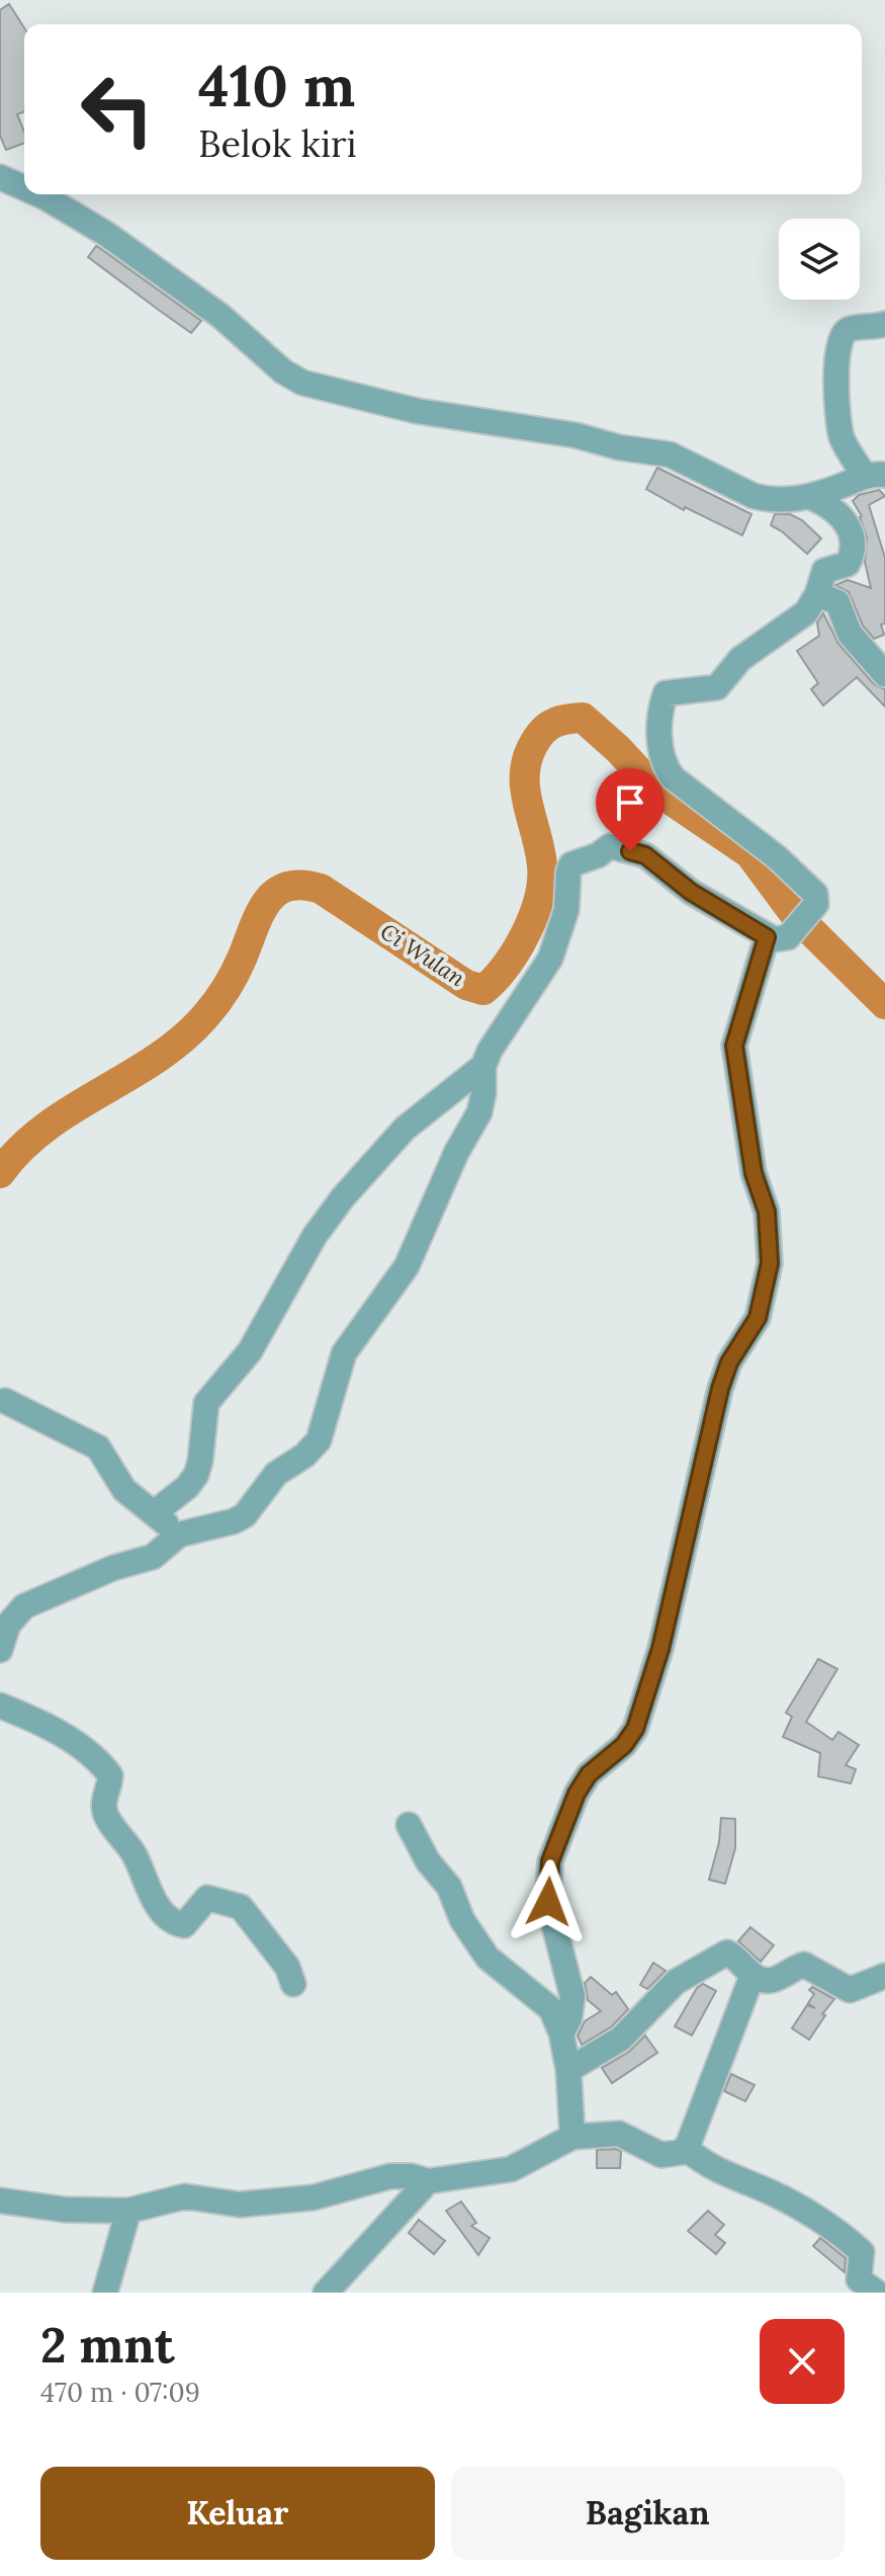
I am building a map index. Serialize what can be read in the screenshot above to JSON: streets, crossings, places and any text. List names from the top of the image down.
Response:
{
  "water": ["Ci Wulan"],
  "page": {
    "turn": ["410 m", "Belok kiri"],
    "heading": ["2 mnt", "470 m · 07:09"],
    "buttons": ["Keluar", "Bagikan"]
  }
}
